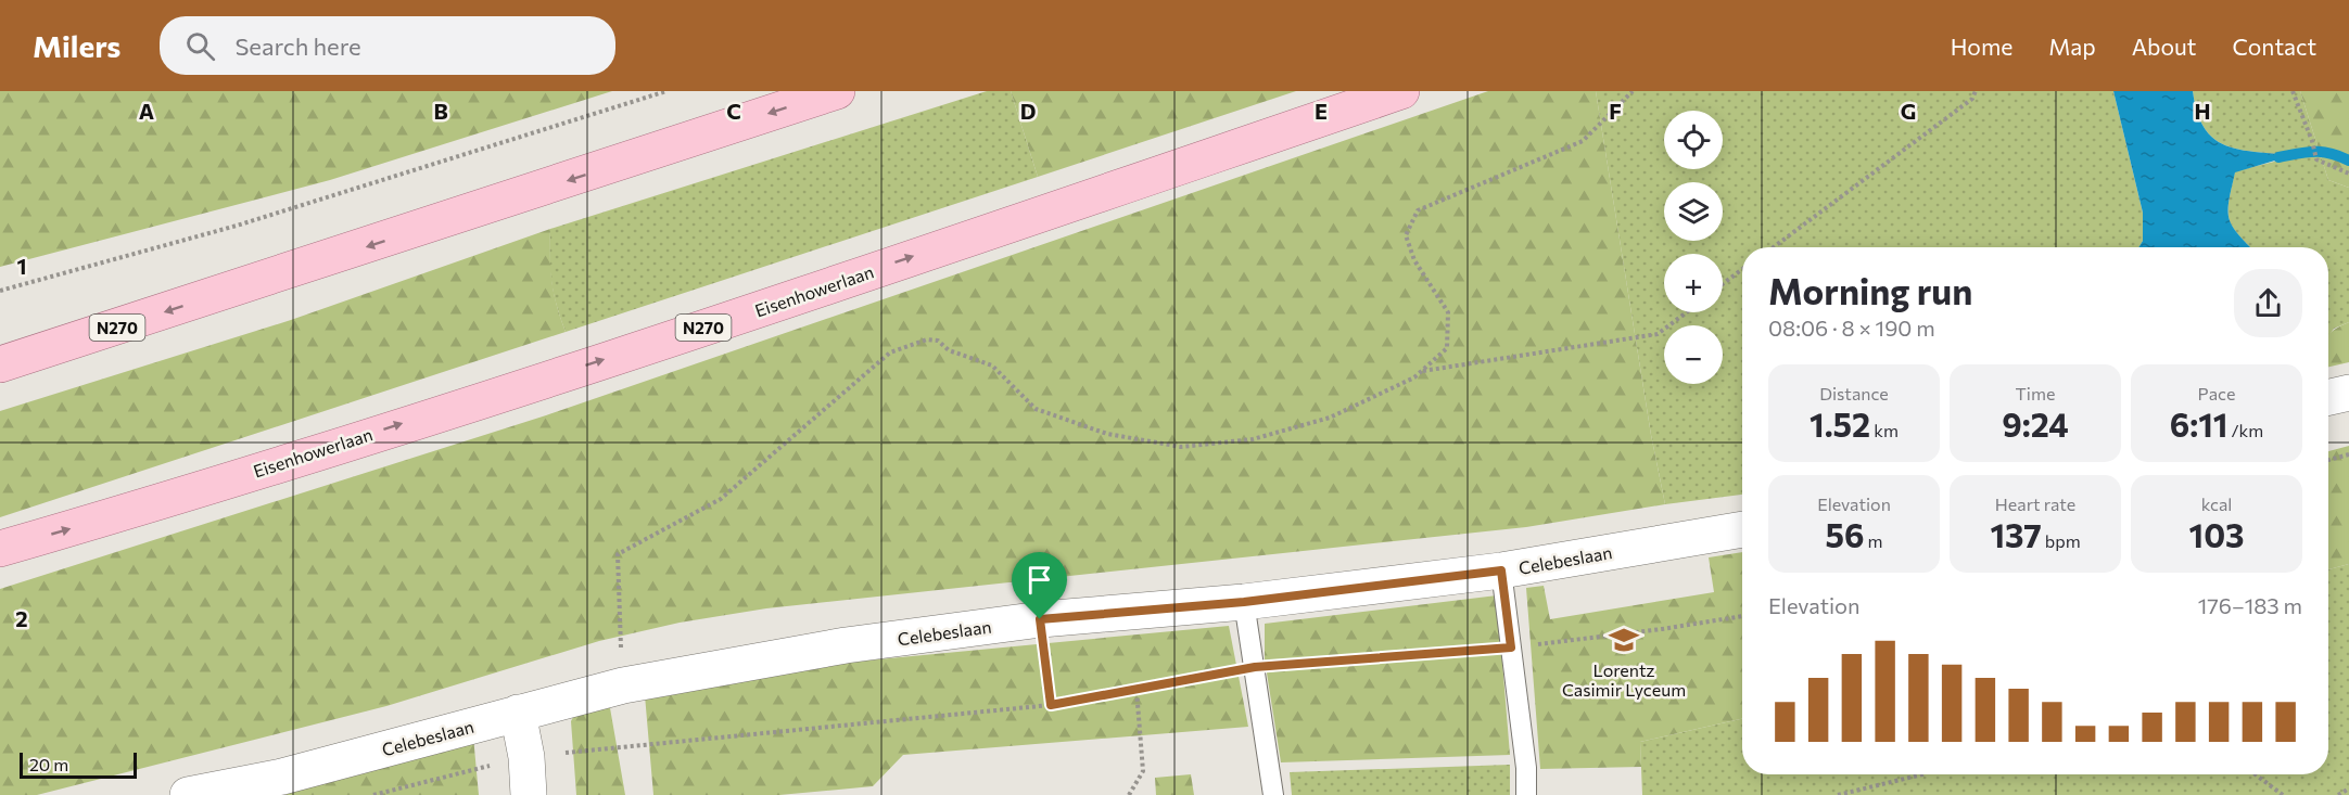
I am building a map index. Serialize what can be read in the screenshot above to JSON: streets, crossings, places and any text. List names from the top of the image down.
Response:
{
  "streets": {
    "main road": ["Eisenhowerlaan", "N270"],
    "street": ["Celebeslaan"]
  },
  "places": {
    "school or university": ["Lorentz Casimir Lyceum"]
  },
  "scale_bar": "20 m",
  "page": {
    "header": "Milers",
    "search": "Search here",
    "nav": [
      "Home",
      "Map",
      "About",
      "Contact"
    ],
    "map_buttons": ["+", "−"],
    "heading": ["Morning run", "08:06 · 8 × 190 m"],
    "stats": [
      ["Distance", "1.52 km"],
      ["Time", "9:24"],
      ["Pace", "6:11 /km"],
      ["Elevation", "56 m"],
      ["Heart rate", "137 bpm"],
      ["kcal", "103"]
    ],
    "chart": ["Elevation", "176–183 m"],
    "scale": "20 m"
  },
  "grid": {
    "columns": [
      "A",
      "B",
      "C",
      "D",
      "E",
      "F",
      "G",
      "H"
    ],
    "rows": ["1", "2"]
  }
}
